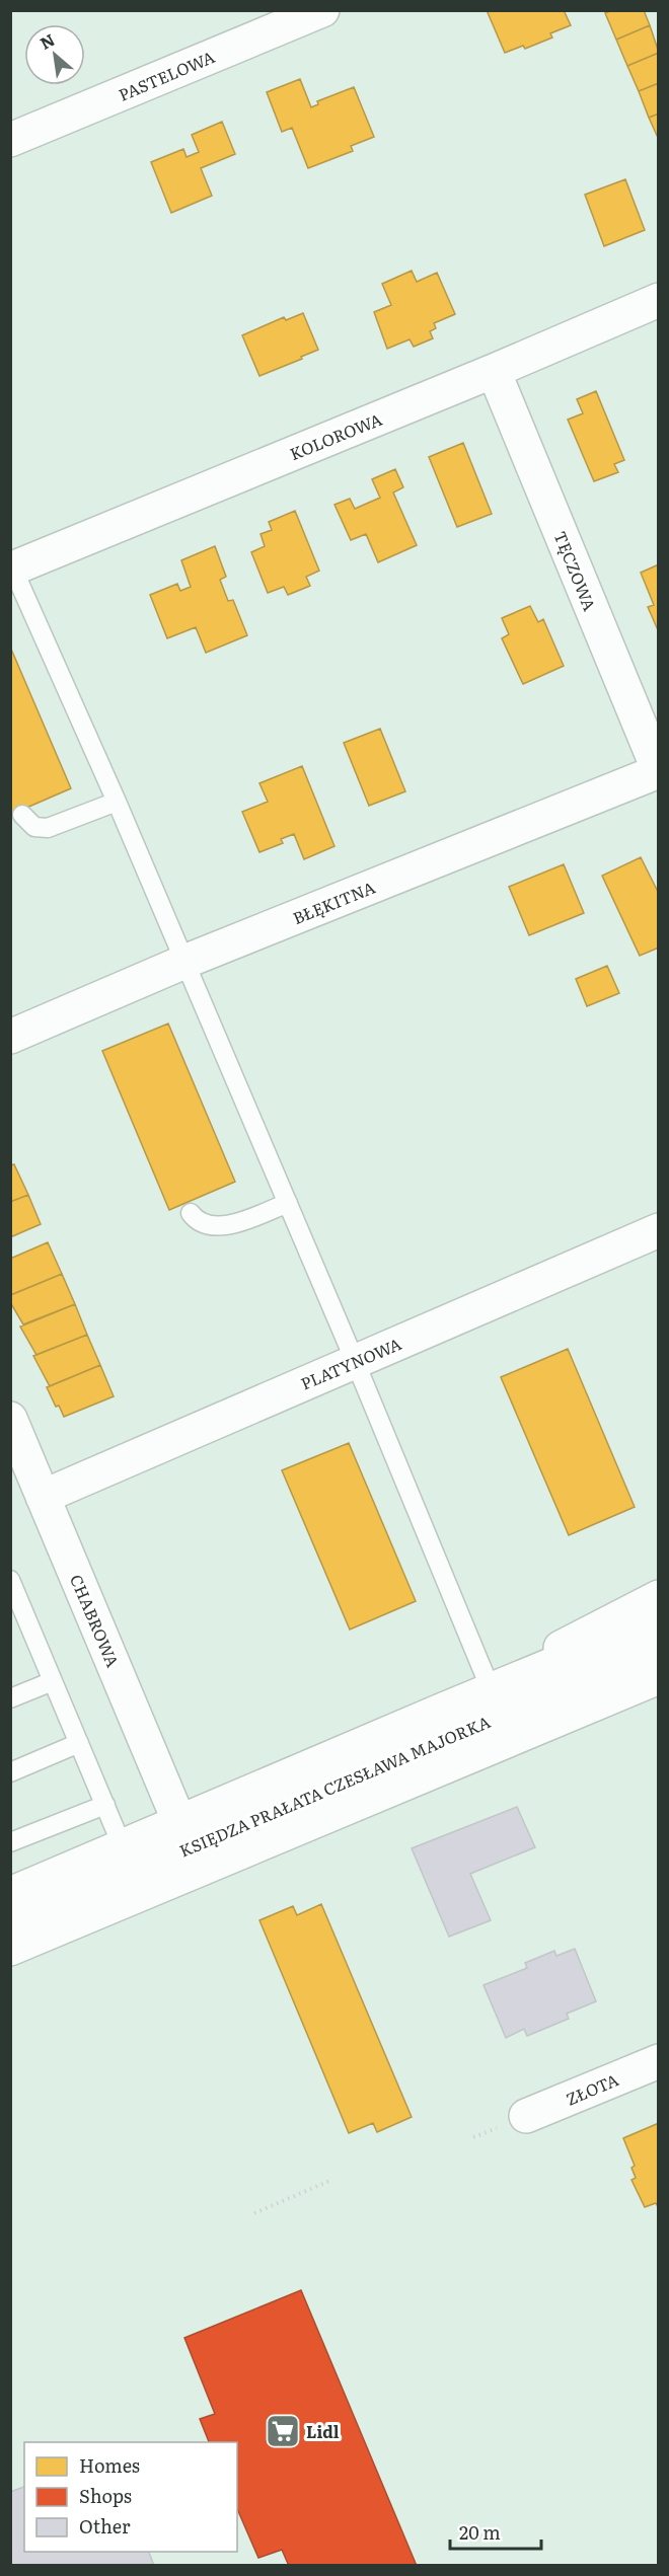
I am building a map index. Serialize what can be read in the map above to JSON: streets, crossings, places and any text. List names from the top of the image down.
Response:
{
  "streets": {
    "street": [
      "PASTELOWA",
      "KOLOROWA",
      "TĘCZOWA",
      "BŁĘKITNA",
      "PLATYNOWA",
      "CHABROWA",
      "KSIĘDZA PRAŁATA CZESŁAWA MAJORKA",
      "ZŁOTA"
    ]
  },
  "crossings": [
    ["KOLOROWA", "TĘCZOWA"],
    ["TĘCZOWA", "BŁĘKITNA"],
    ["PLATYNOWA", "CHABROWA"],
    ["CHABROWA", "KSIĘDZA PRAŁATA CZESŁAWA MAJORKA"]
  ],
  "places": {
    "supermarket": ["Lidl"]
  },
  "legend": ["Homes", "Shops", "Other"],
  "scale_bar": "20 m",
  "north": "top left"
}
